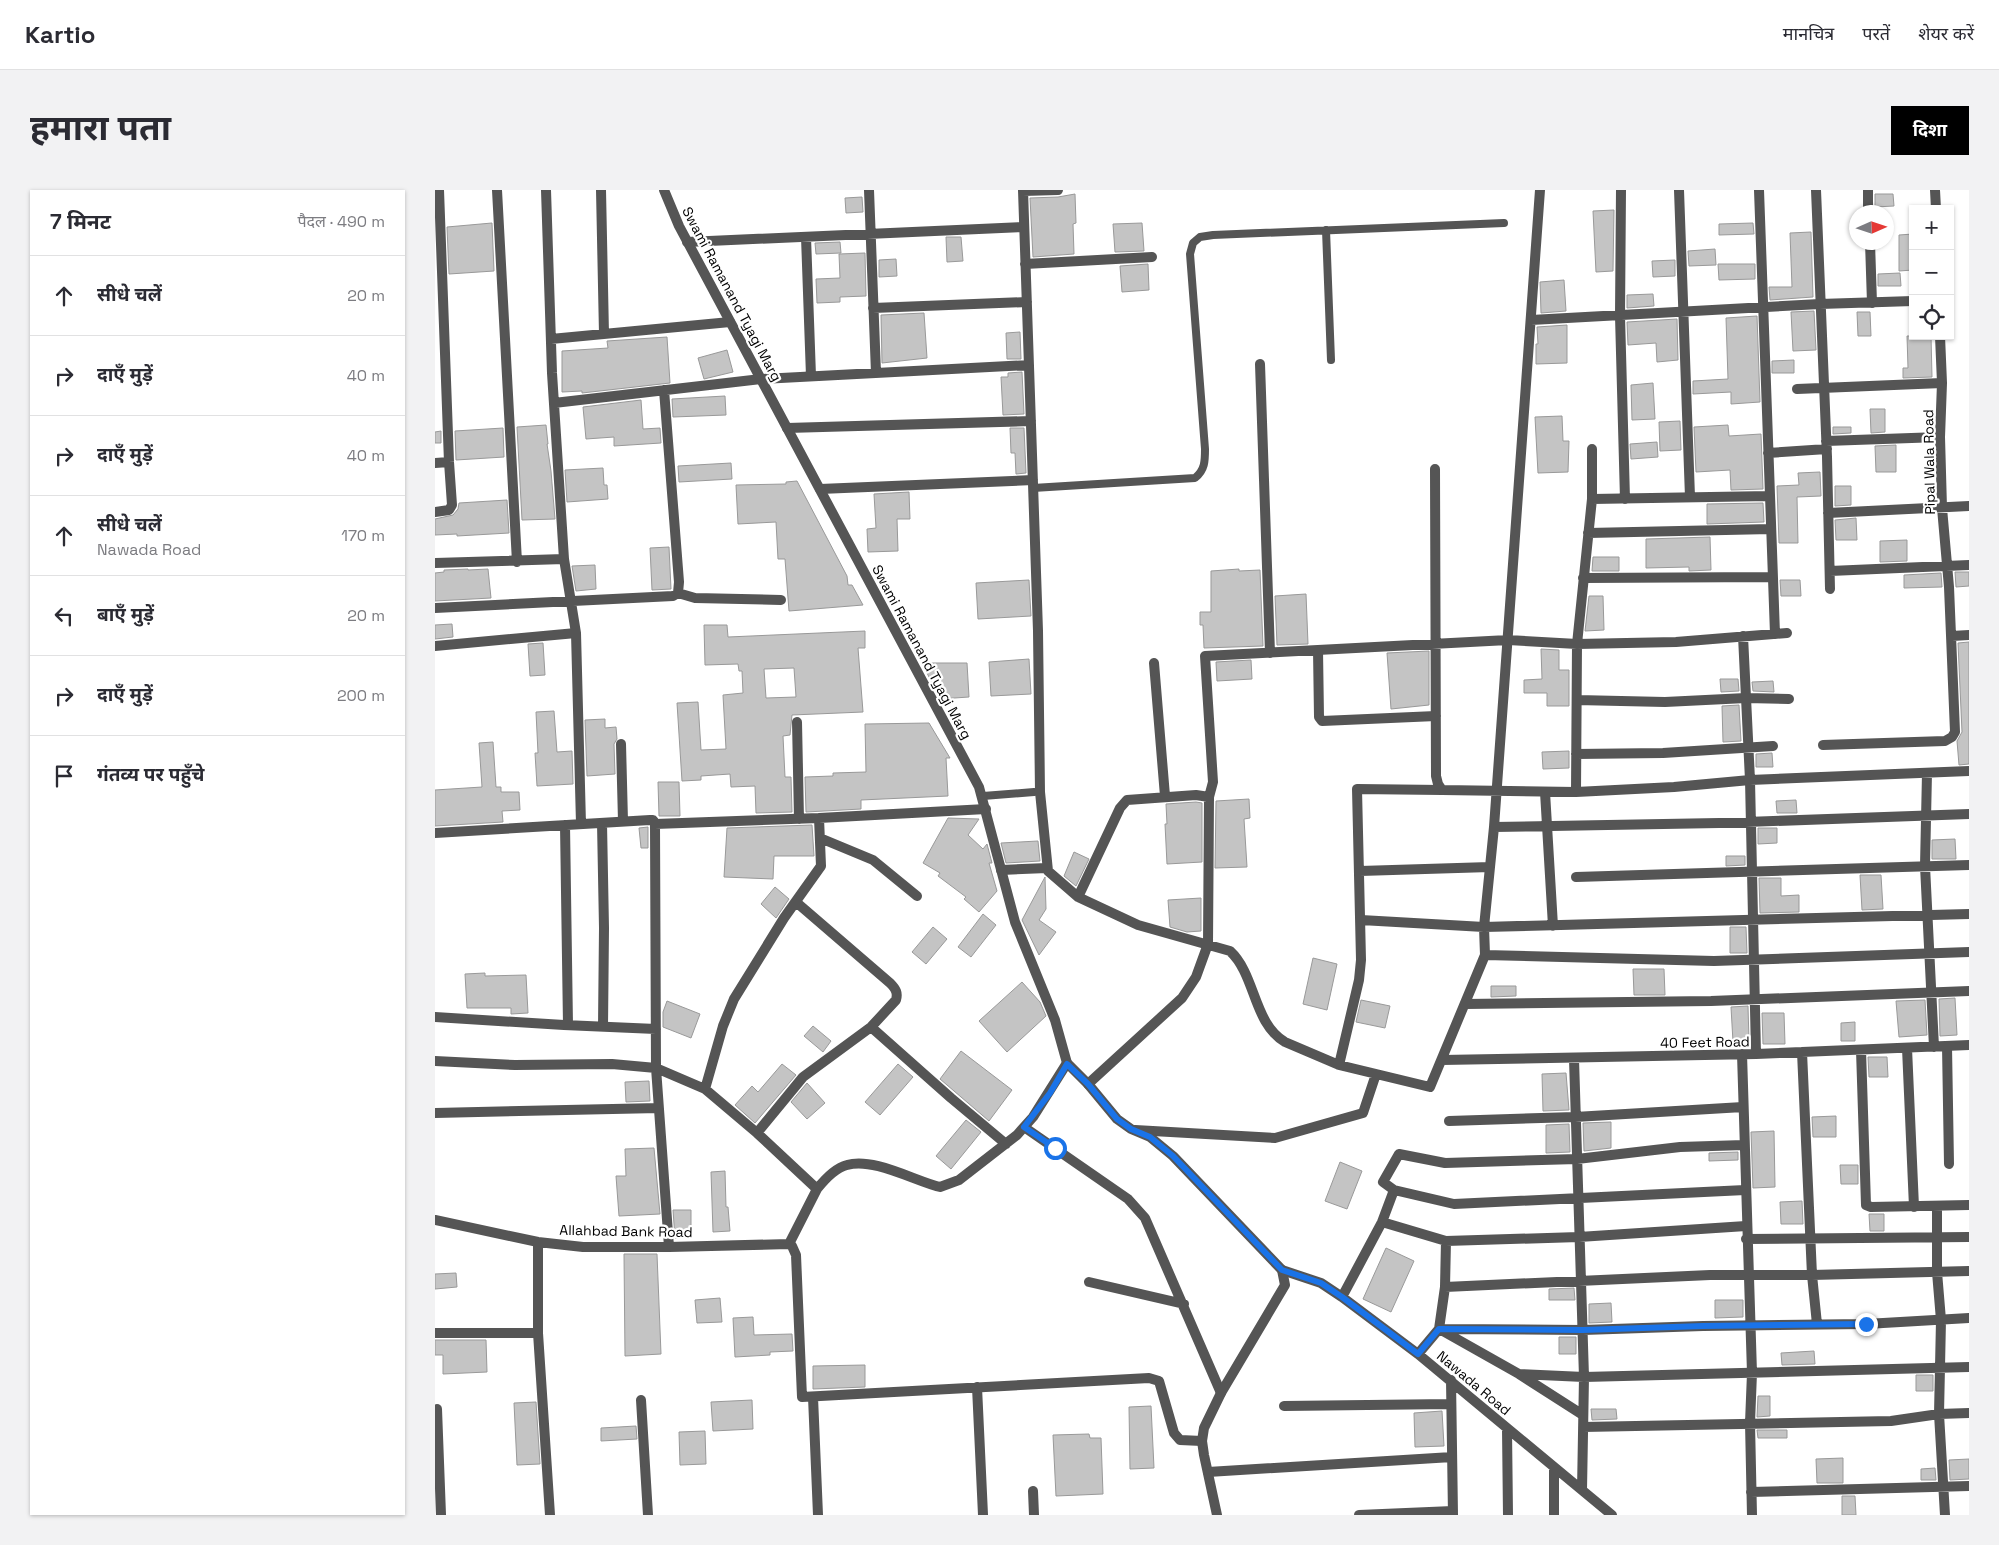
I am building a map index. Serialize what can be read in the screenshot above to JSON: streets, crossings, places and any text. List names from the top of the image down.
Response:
{
  "streets": {
    "street": [
      "Swami Ramanand Tyagi Marg",
      "Pipal Wala Road",
      "40 Feet Road",
      "Allahbad Bank Road",
      "Nawada Road"
    ]
  },
  "north": "right",
  "page": {
    "header": "Kartio",
    "nav": ["मानचित्र", "परतें", "शेयर करें"],
    "title": "हमारा पता",
    "buttons": "दिशा",
    "heading": ["7 मिनट", "पैदल · 490 m"],
    "map_buttons": ["+", "−"],
    "list": [
      ["सीधे चलें", "20 m"],
      ["दाएँ मुड़ें", "40 m"],
      ["दाएँ मुड़ें", "40 m"],
      ["सीधे चलें", "Nawada Road", "170 m"],
      ["बाएँ मुड़ें", "20 m"],
      ["दाएँ मुड़ें", "200 m"],
      "गंतव्य पर पहुँचे"
    ]
  }
}
